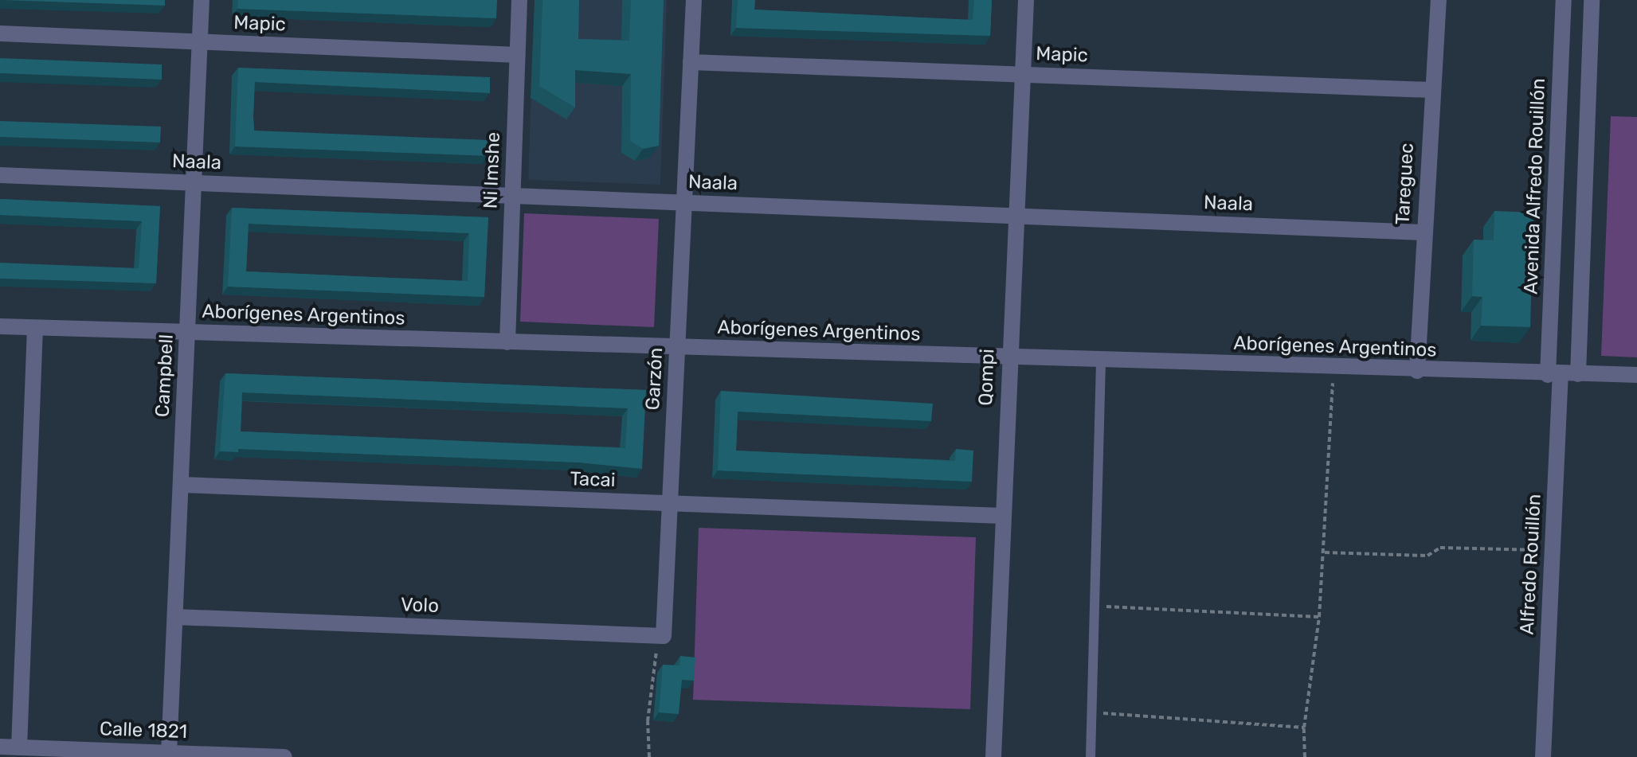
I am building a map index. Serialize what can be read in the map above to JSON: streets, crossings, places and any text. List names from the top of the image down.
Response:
{
  "streets": {
    "street": [
      "Mapic",
      "Naala",
      "Ni Imshe",
      "Tareguec",
      "Avenida Alfredo Rouillón",
      "Aborígenes Argentinos",
      "Campbell",
      "Qompi",
      "Garzón",
      "Tacai",
      "Alfredo Rouillón",
      "Volo",
      "Calle 1821"
    ]
  },
  "crossings": [
    ["Mapic", "Ni Imshe"],
    ["Mapic", "Tareguec"],
    ["Mapic", "Campbell"],
    ["Mapic", "Qompi"],
    ["Mapic", "Garzón"],
    ["Naala", "Ni Imshe"],
    ["Naala", "Tareguec"],
    ["Naala", "Campbell"],
    ["Naala", "Qompi"],
    ["Naala", "Garzón"],
    ["Ni Imshe", "Aborígenes Argentinos"],
    ["Tareguec", "Aborígenes Argentinos"],
    ["Avenida Alfredo Rouillón", "Aborígenes Argentinos"],
    ["Avenida Alfredo Rouillón", "Alfredo Rouillón"],
    ["Aborígenes Argentinos", "Campbell"],
    ["Aborígenes Argentinos", "Qompi"],
    ["Aborígenes Argentinos", "Garzón"],
    ["Aborígenes Argentinos", "Alfredo Rouillón"],
    ["Campbell", "Tacai"],
    ["Campbell", "Volo"],
    ["Campbell", "Calle 1821"],
    ["Qompi", "Tacai"],
    ["Garzón", "Tacai"],
    ["Garzón", "Volo"]
  ]
}
